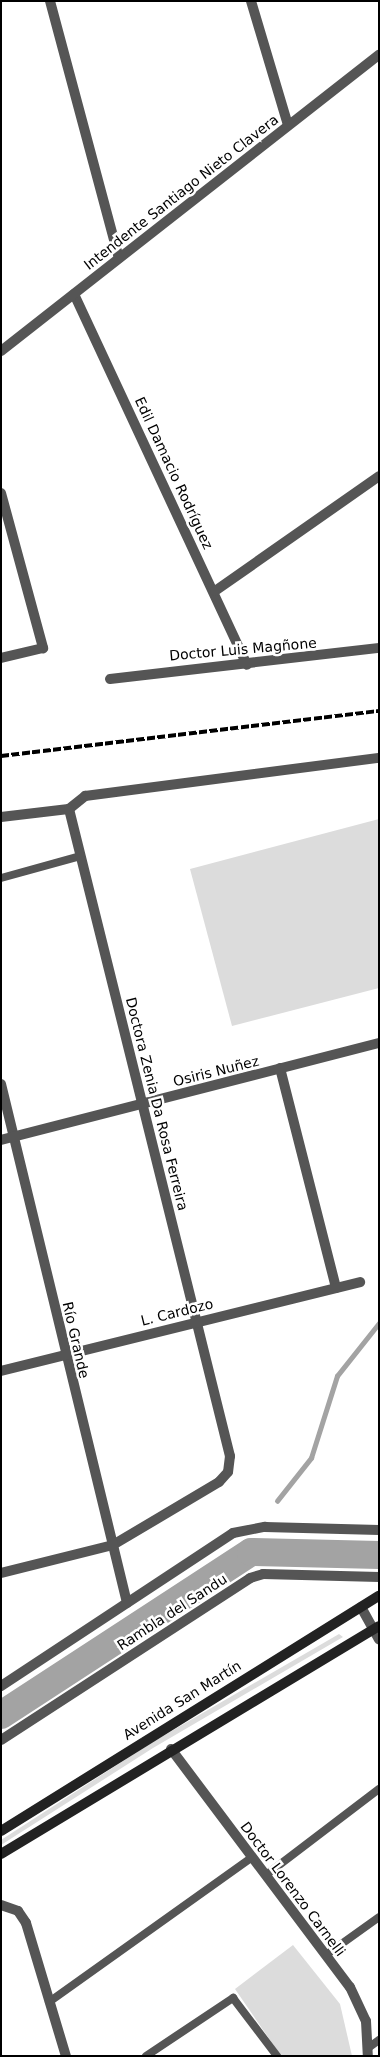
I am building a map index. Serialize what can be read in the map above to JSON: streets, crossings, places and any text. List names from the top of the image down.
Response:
{
  "streets": {
    "street": [
      "Intendente Santiago Nieto Clavera",
      "Edil Damacio Rodríguez",
      "Doctor Luis Magñone",
      "Osiris Nuñez",
      "Doctora Zenia Da Rosa Ferreira",
      "L. Cardozo",
      "Río Grande",
      "Rambla del Sandu",
      "Avenida San Martín",
      "Doctor Lorenzo Carnelli"
    ]
  },
  "crossings": [
    ["Intendente Santiago Nieto Clavera", "Edil Damacio Rodríguez"],
    ["Edil Damacio Rodríguez", "Doctor Luis Magñone"],
    ["Osiris Nuñez", "Doctora Zenia Da Rosa Ferreira"],
    ["Osiris Nuñez", "Río Grande"],
    ["Doctora Zenia Da Rosa Ferreira", "L. Cardozo"],
    ["Doctora Zenia Da Rosa Ferreira", "Río Grande"],
    ["L. Cardozo", "Río Grande"]
  ]
}
